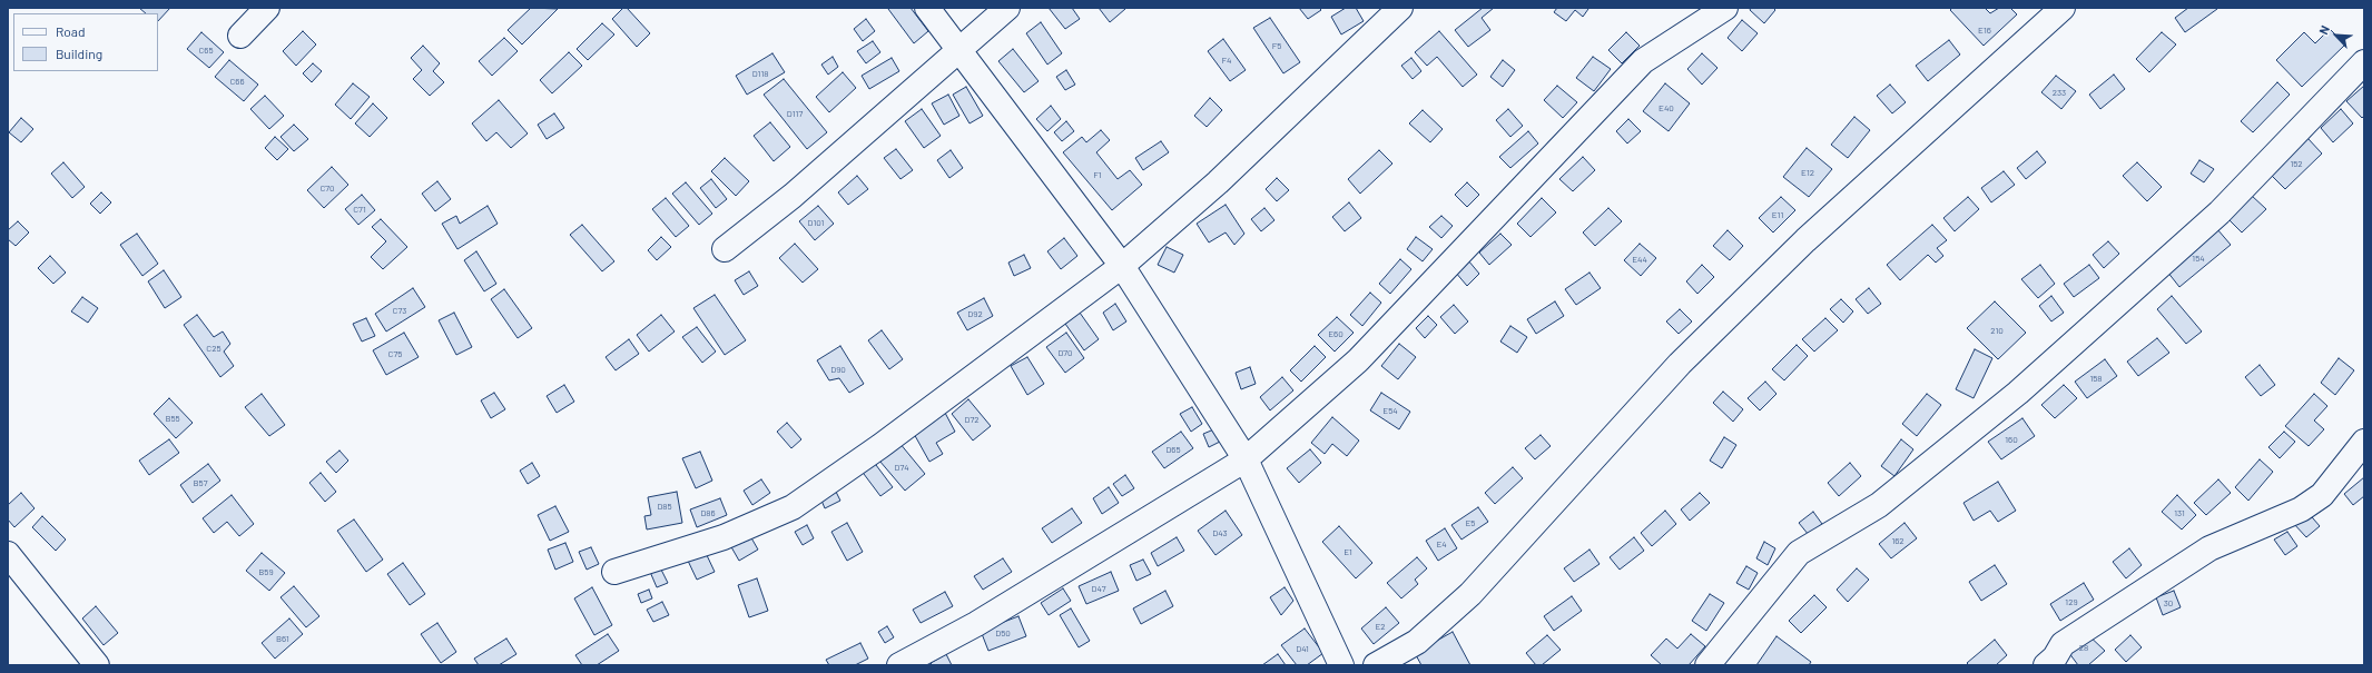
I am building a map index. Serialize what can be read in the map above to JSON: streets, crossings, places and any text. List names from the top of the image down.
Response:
{
  "house_numbers": [
    "E16",
    "F5",
    "C65",
    "F4",
    "D118",
    "C66",
    "233",
    "E40",
    "D117",
    "152",
    "E12",
    "F1",
    "C70",
    "C71",
    "E11",
    "D101",
    "154",
    "E44",
    "C73",
    "D92",
    "210",
    "E60",
    "C25",
    "D70",
    "C75",
    "D90",
    "158",
    "E54",
    "B55",
    "D72",
    "160",
    "D65",
    "D74",
    "B57",
    "D85",
    "D86",
    "131",
    "E5",
    "D43",
    "162",
    "E4",
    "E1",
    "B59",
    "D47",
    "129",
    "30",
    "E2",
    "D50",
    "B61",
    "28",
    "D41"
  ],
  "legend": ["Road", "Building"],
  "north": "top left"
}
